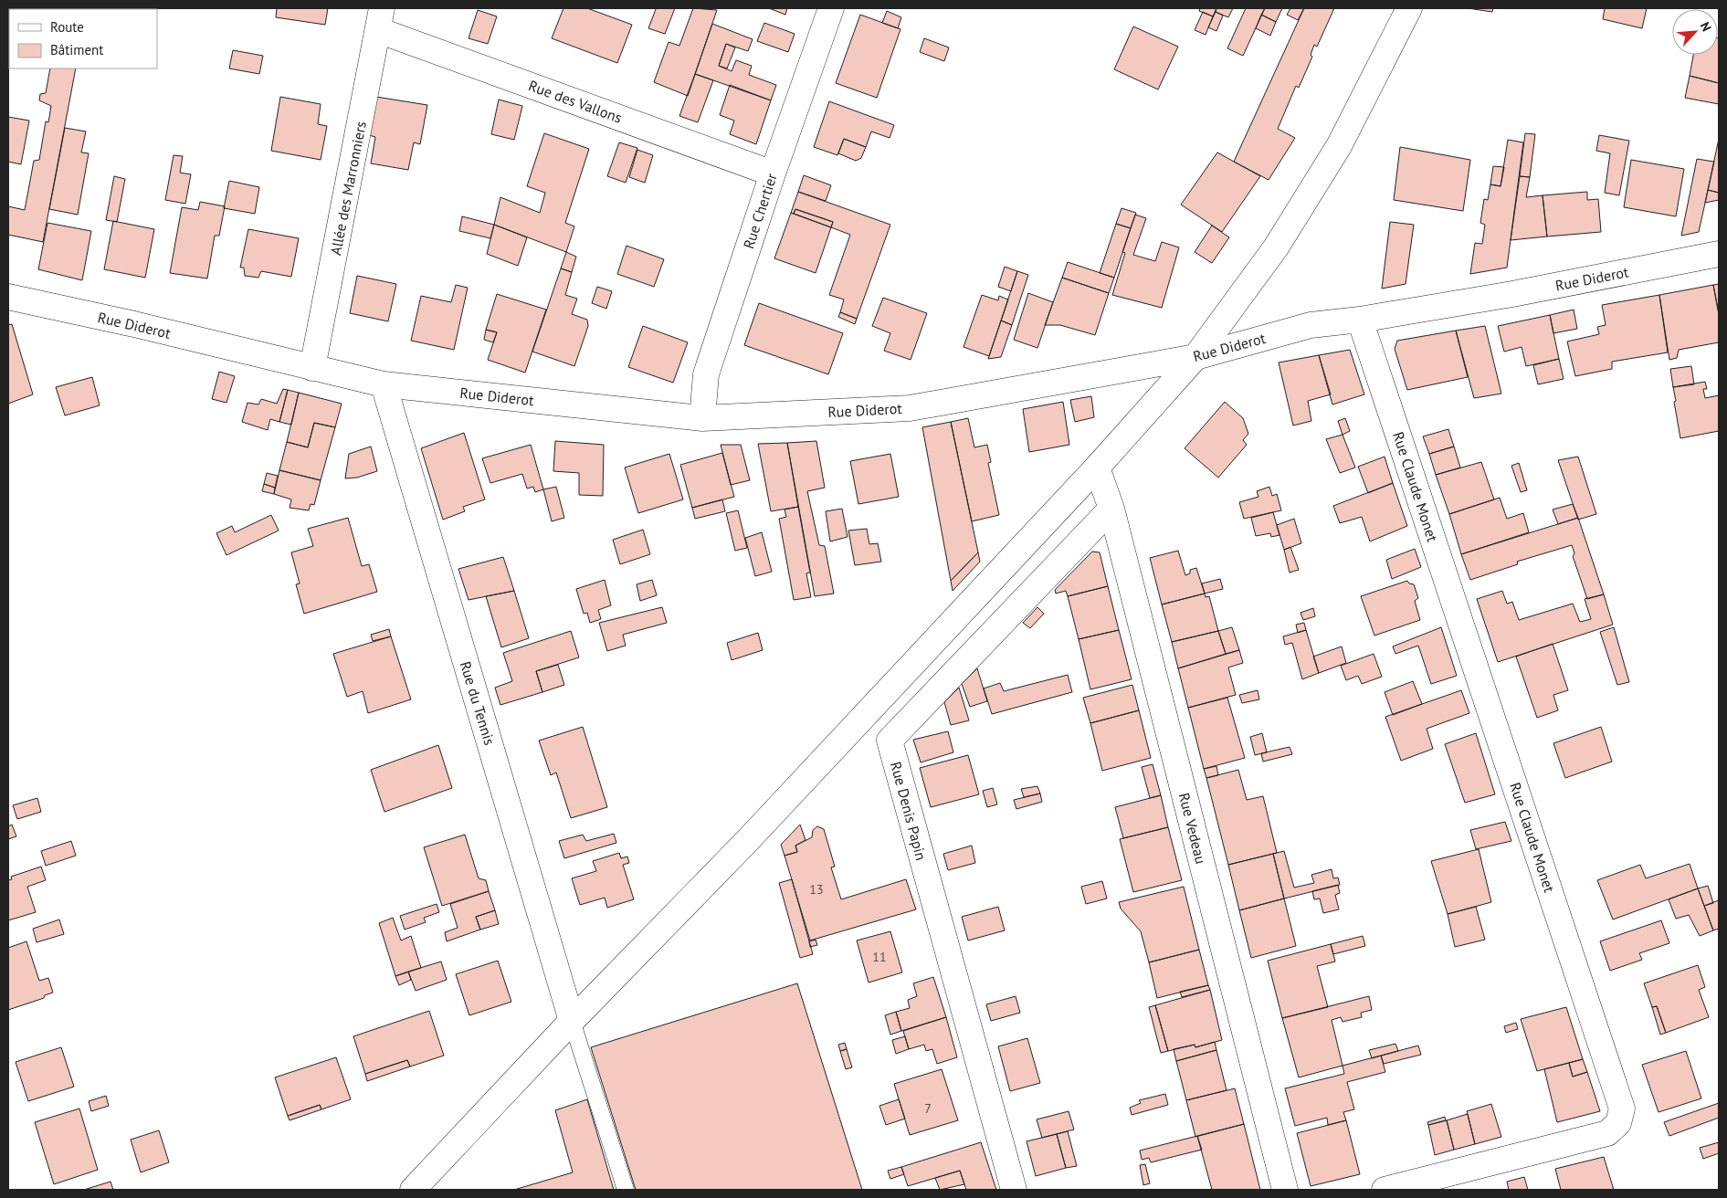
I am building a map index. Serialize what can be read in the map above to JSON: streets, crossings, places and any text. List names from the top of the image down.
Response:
{
  "streets": {
    "street": [
      "Rue des Vallons",
      "Allée des Marronniers",
      "Rue Chertier",
      "Rue Diderot",
      "Rue Claude Monet",
      "Rue du Tennis",
      "Rue Denis Papin",
      "Rue Vedeau"
    ]
  },
  "crossings": [
    ["Rue des Vallons", "Allée des Marronniers"],
    ["Rue des Vallons", "Rue Chertier"],
    ["Allée des Marronniers", "Rue Diderot"],
    ["Rue Chertier", "Rue Diderot"],
    ["Rue Diderot", "Rue Claude Monet"],
    ["Rue Diderot", "Rue du Tennis"],
    ["Rue Denis Papin", "Rue Vedeau"]
  ],
  "house_numbers": ["13", "11", "7"],
  "legend": ["Route", "Bâtiment"],
  "north": "top right"
}
